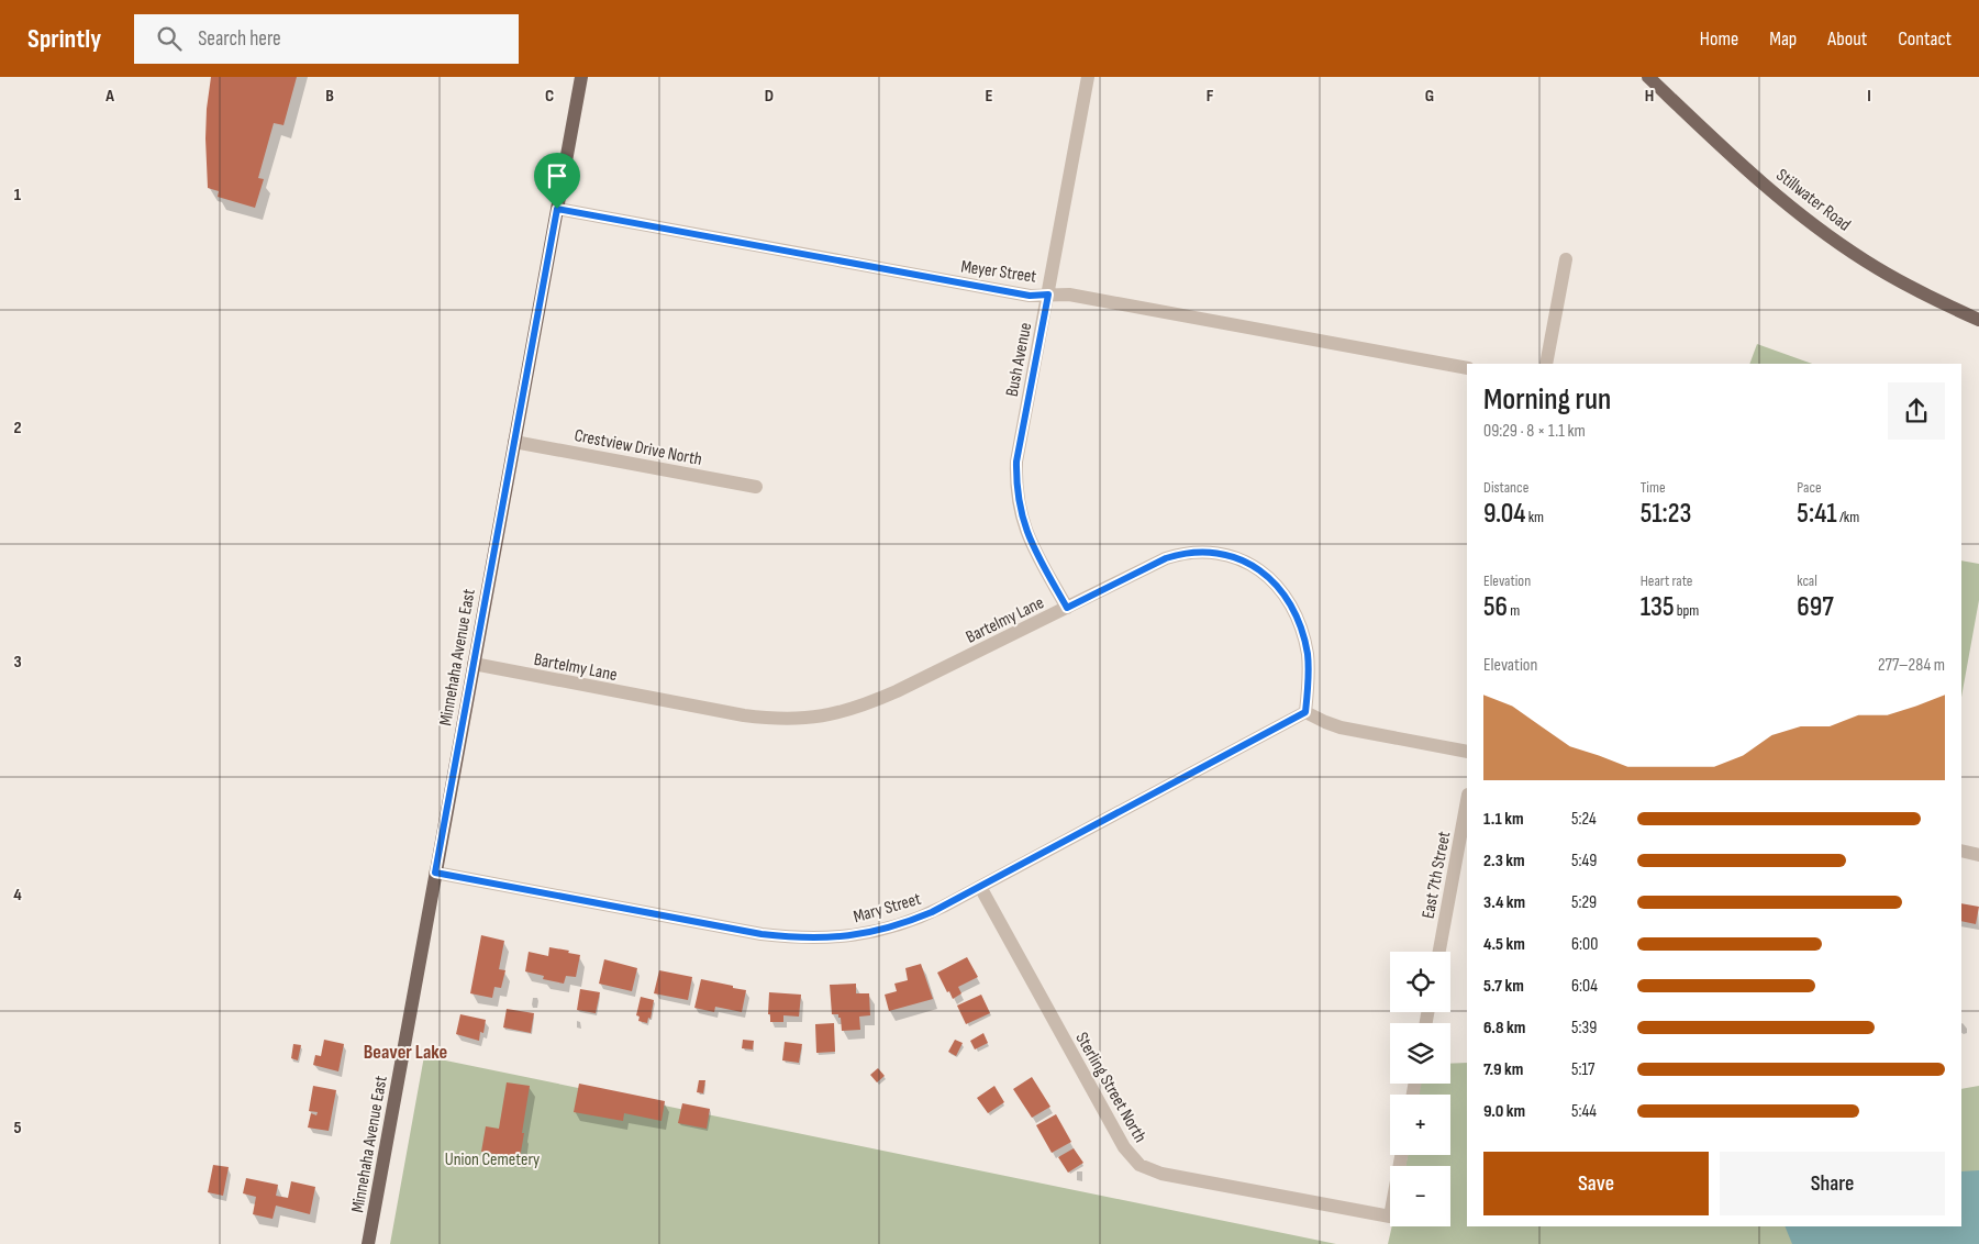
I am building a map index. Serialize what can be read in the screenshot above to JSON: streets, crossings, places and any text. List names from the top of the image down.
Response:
{
  "streets": {
    "main road": ["Stillwater Road", "Minnehaha Avenue East"],
    "street": [
      "Meyer Street",
      "Bush Avenue",
      "Crestview Drive North",
      "Bartelmy Lane",
      "East 7th Street",
      "Mary Street",
      "Sterling Street North"
    ]
  },
  "crossings": [
    ["Meyer Street", "Bush Avenue"],
    ["Meyer Street", "Minnehaha Avenue East"],
    ["Bush Avenue", "Bartelmy Lane"],
    ["Crestview Drive North", "Minnehaha Avenue East"],
    ["Bartelmy Lane", "Minnehaha Avenue East"],
    ["Bartelmy Lane", "Mary Street"],
    ["Minnehaha Avenue East", "Mary Street"],
    ["Mary Street", "Sterling Street North"]
  ],
  "districts": ["Beaver Lake"],
  "parks": ["Union Cemetery"],
  "page": {
    "header": "Sprintly",
    "search": "Search here",
    "nav": [
      "Home",
      "Map",
      "About",
      "Contact"
    ],
    "heading": ["Morning run", "09:29 · 8 × 1.1 km"],
    "stats": [
      ["Distance", "9.04 km"],
      ["Time", "51:23"],
      ["Pace", "5:41 /km"],
      ["Elevation", "56 m"],
      ["Heart rate", "135 bpm"],
      ["kcal", "697"]
    ],
    "chart": ["Elevation", "277–284 m"],
    "list": [
      {
        "name": "1.1 km",
        "note": "5:24"
      },
      {
        "name": "2.3 km",
        "note": "5:49"
      },
      {
        "name": "3.4 km",
        "note": "5:29"
      },
      {
        "name": "4.5 km",
        "note": "6:00"
      },
      {
        "name": "5.7 km",
        "note": "6:04"
      },
      {
        "name": "6.8 km",
        "note": "5:39"
      },
      {
        "name": "7.9 km",
        "note": "5:17"
      },
      {
        "name": "9.0 km",
        "note": "5:44"
      }
    ],
    "map_buttons": ["+", "−"],
    "buttons": ["Save", "Share"]
  },
  "grid": {
    "columns": [
      "A",
      "B",
      "C",
      "D",
      "E",
      "F",
      "G",
      "H",
      "I"
    ],
    "rows": [
      "1",
      "2",
      "3",
      "4",
      "5"
    ]
  }
}
